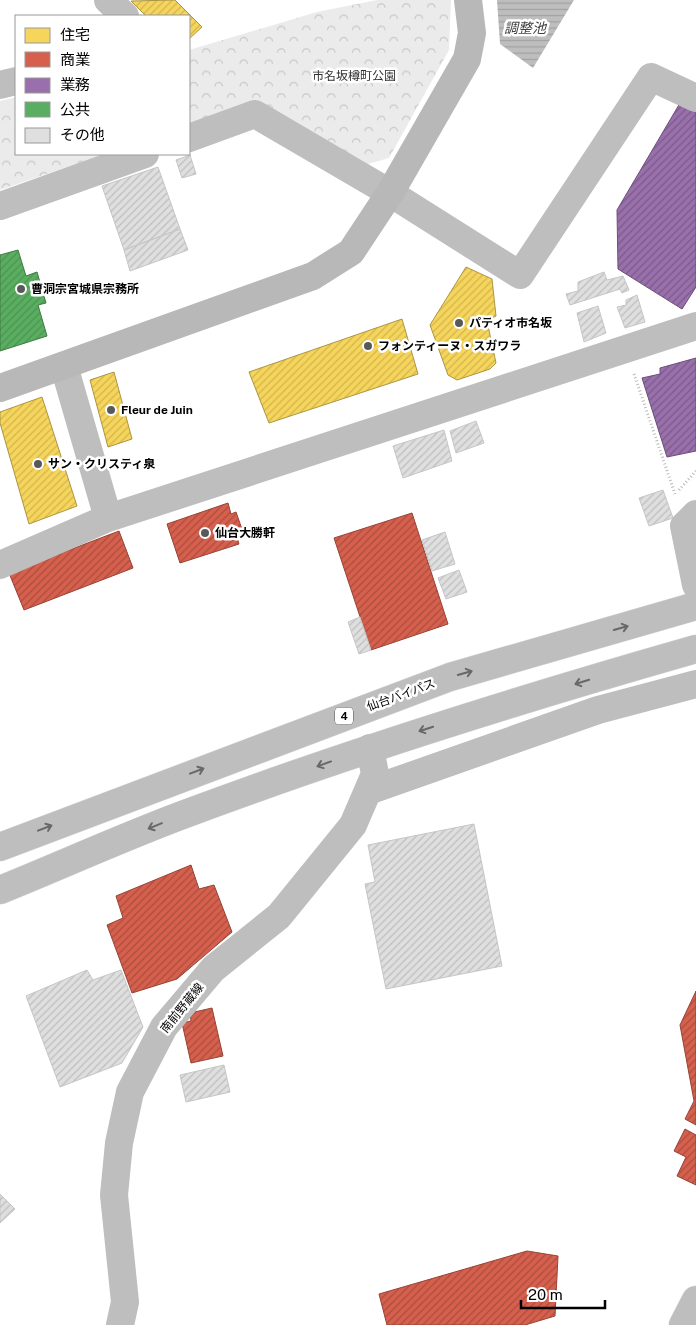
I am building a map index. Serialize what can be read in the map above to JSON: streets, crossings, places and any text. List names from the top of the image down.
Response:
{
  "streets": {
    "main road": ["仙台バイパス", "4", "南前野蔵線"]
  },
  "water": ["調整池"],
  "parks": ["市名坂樽町公園"],
  "places": [
    "曹洞宗宮城県宗務所",
    "パティオ市名坂",
    "フォンティーヌ・スガワラ",
    "Fleur de Juin",
    "サン・クリスティ泉",
    "仙台大勝軒"
  ],
  "legend": [
    "住宅",
    "商業",
    "業務",
    "公共",
    "その他"
  ],
  "scale_bar": "20 m"
}
